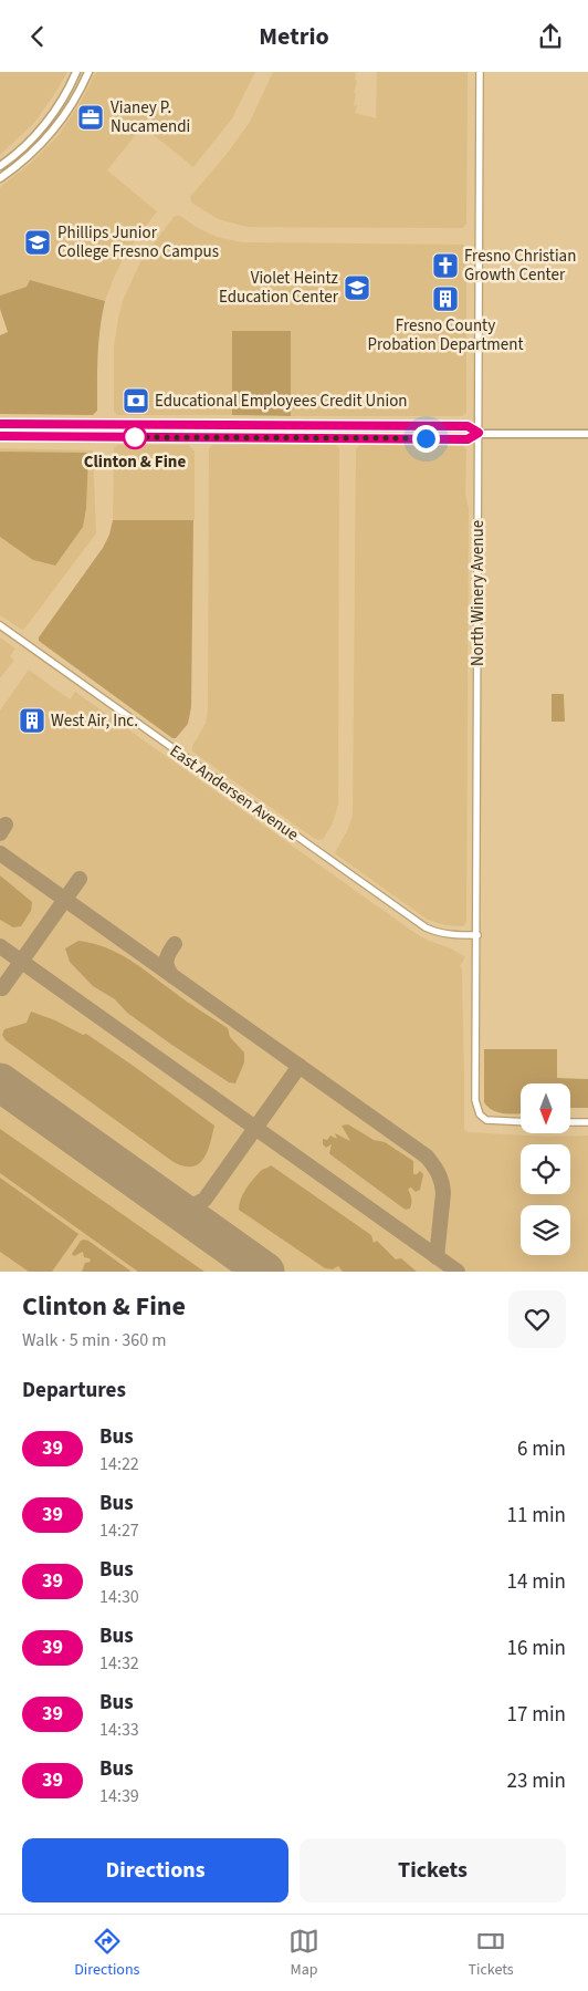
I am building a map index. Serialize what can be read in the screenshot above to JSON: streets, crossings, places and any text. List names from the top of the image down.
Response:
{
  "streets": {
    "street": ["North Winery Avenue", "East Andersen Avenue"]
  },
  "crossings": [
    ["North Winery Avenue", "East Andersen Avenue"]
  ],
  "places": {
    "office": ["Vianey P. Nucamendi"],
    "school or university": ["Phillips Junior College Fresno Campus", "Violet Heintz Education Center"],
    "church": ["Fresno Christian Growth Center"],
    "building": ["Fresno County Probation Department", "West Air, Inc."],
    "bank": ["Educational Employees Credit Union"],
    "other": ["Clinton & Fine"]
  },
  "lines": ["bus line 39"],
  "north": "bottom",
  "page": {
    "header": "Metrio",
    "heading": [
      ["Clinton & Fine", "Walk · 5 min · 360 m"],
      "Departures"
    ],
    "list": [
      {
        "mark": "39",
        "name": "Bus",
        "note": "14:22",
        "value": "6 min"
      },
      {
        "mark": "39",
        "name": "Bus",
        "note": "14:27",
        "value": "11 min"
      },
      {
        "mark": "39",
        "name": "Bus",
        "note": "14:30",
        "value": "14 min"
      },
      {
        "mark": "39",
        "name": "Bus",
        "note": "14:32",
        "value": "16 min"
      },
      {
        "mark": "39",
        "name": "Bus",
        "note": "14:33",
        "value": "17 min"
      },
      {
        "mark": "39",
        "name": "Bus",
        "note": "14:39",
        "value": "23 min"
      }
    ],
    "buttons": ["Directions", "Tickets"],
    "tabs": ["Directions", "Map", "Tickets"]
  }
}
